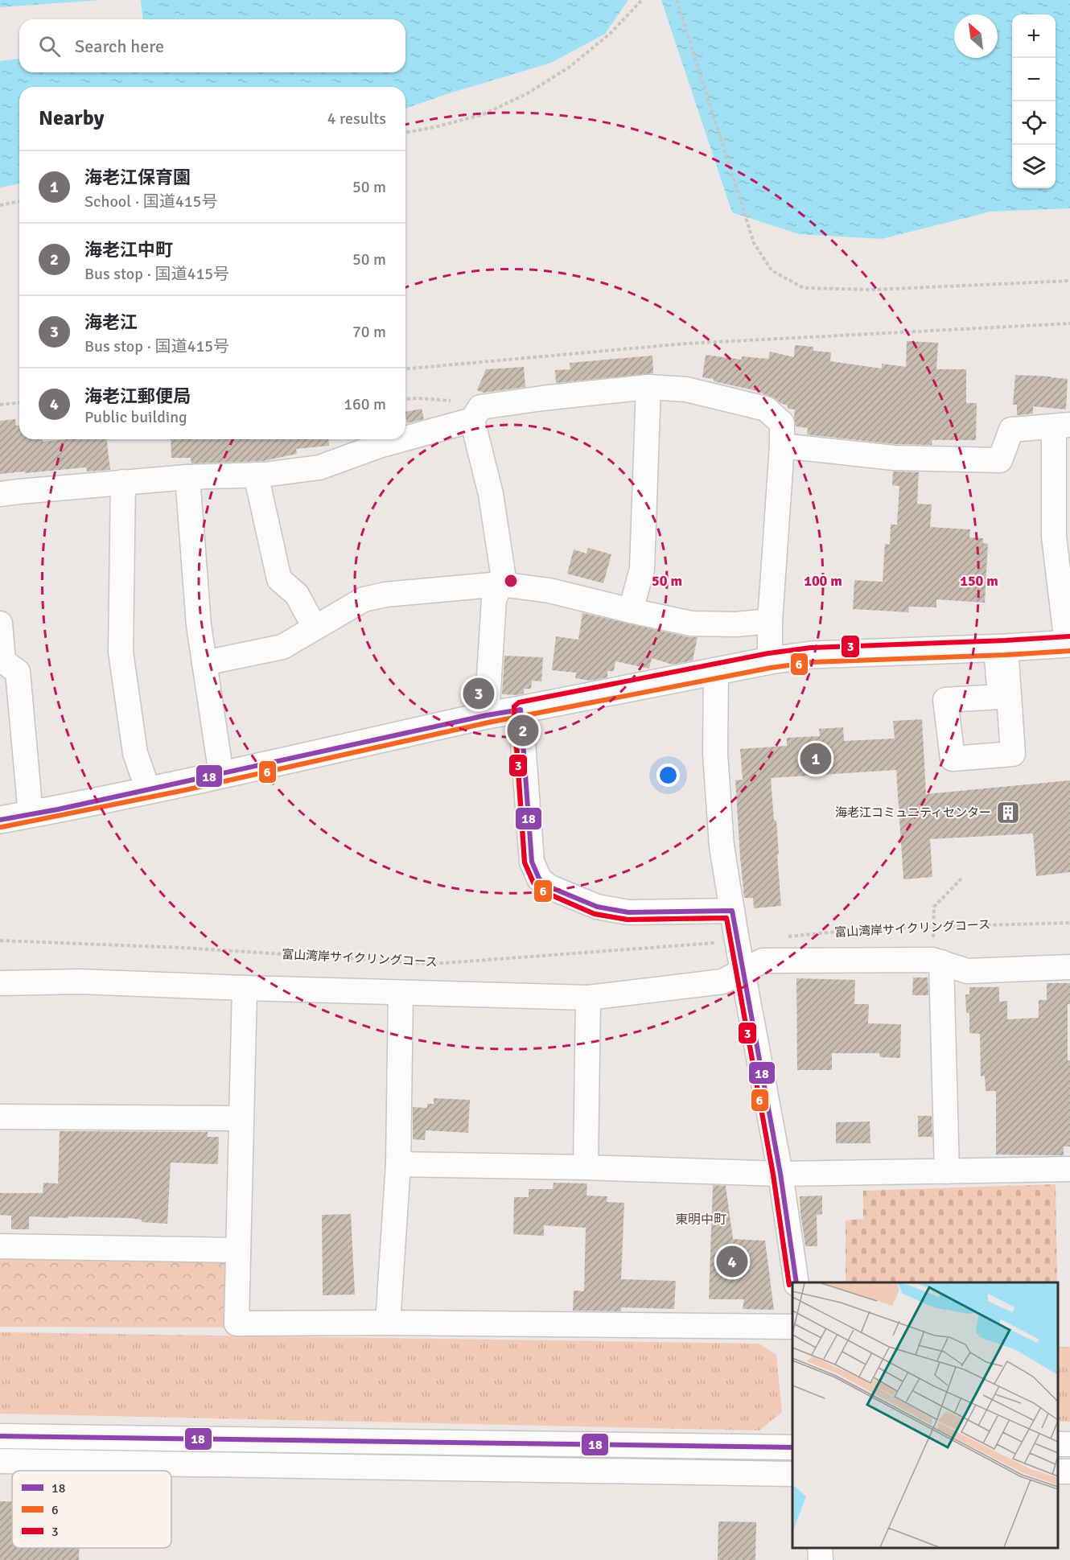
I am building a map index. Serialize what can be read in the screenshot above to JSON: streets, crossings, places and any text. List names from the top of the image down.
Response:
{
  "streets": {
    "path": ["富山湾岸サイクリングコース"]
  },
  "districts": ["東明中町"],
  "places": {
    "building": ["海老江コミュニティセンター"]
  },
  "lines": ["transit line 3", "transit line 6", "transit line 18"],
  "legend": ["18", "6", "3"],
  "north": "top left",
  "page": {
    "map_buttons": ["+", "−"],
    "search": "Search here",
    "heading": ["Nearby", "4 results"],
    "list": [
      {
        "mark": "1",
        "name": "海老江保育園",
        "note": "School · 国道415号",
        "value": "50 m"
      },
      {
        "mark": "2",
        "name": "海老江中町",
        "note": "Bus stop · 国道415号",
        "value": "50 m"
      },
      {
        "mark": "3",
        "name": "海老江",
        "note": "Bus stop · 国道415号",
        "value": "70 m"
      },
      {
        "mark": "4",
        "name": "海老江郵便局",
        "note": "Public building",
        "value": "160 m"
      }
    ],
    "pins": [
      "3",
      "2",
      "1",
      "4"
    ]
  },
  "rings": ["50 m", "100 m", "150 m"]
}
